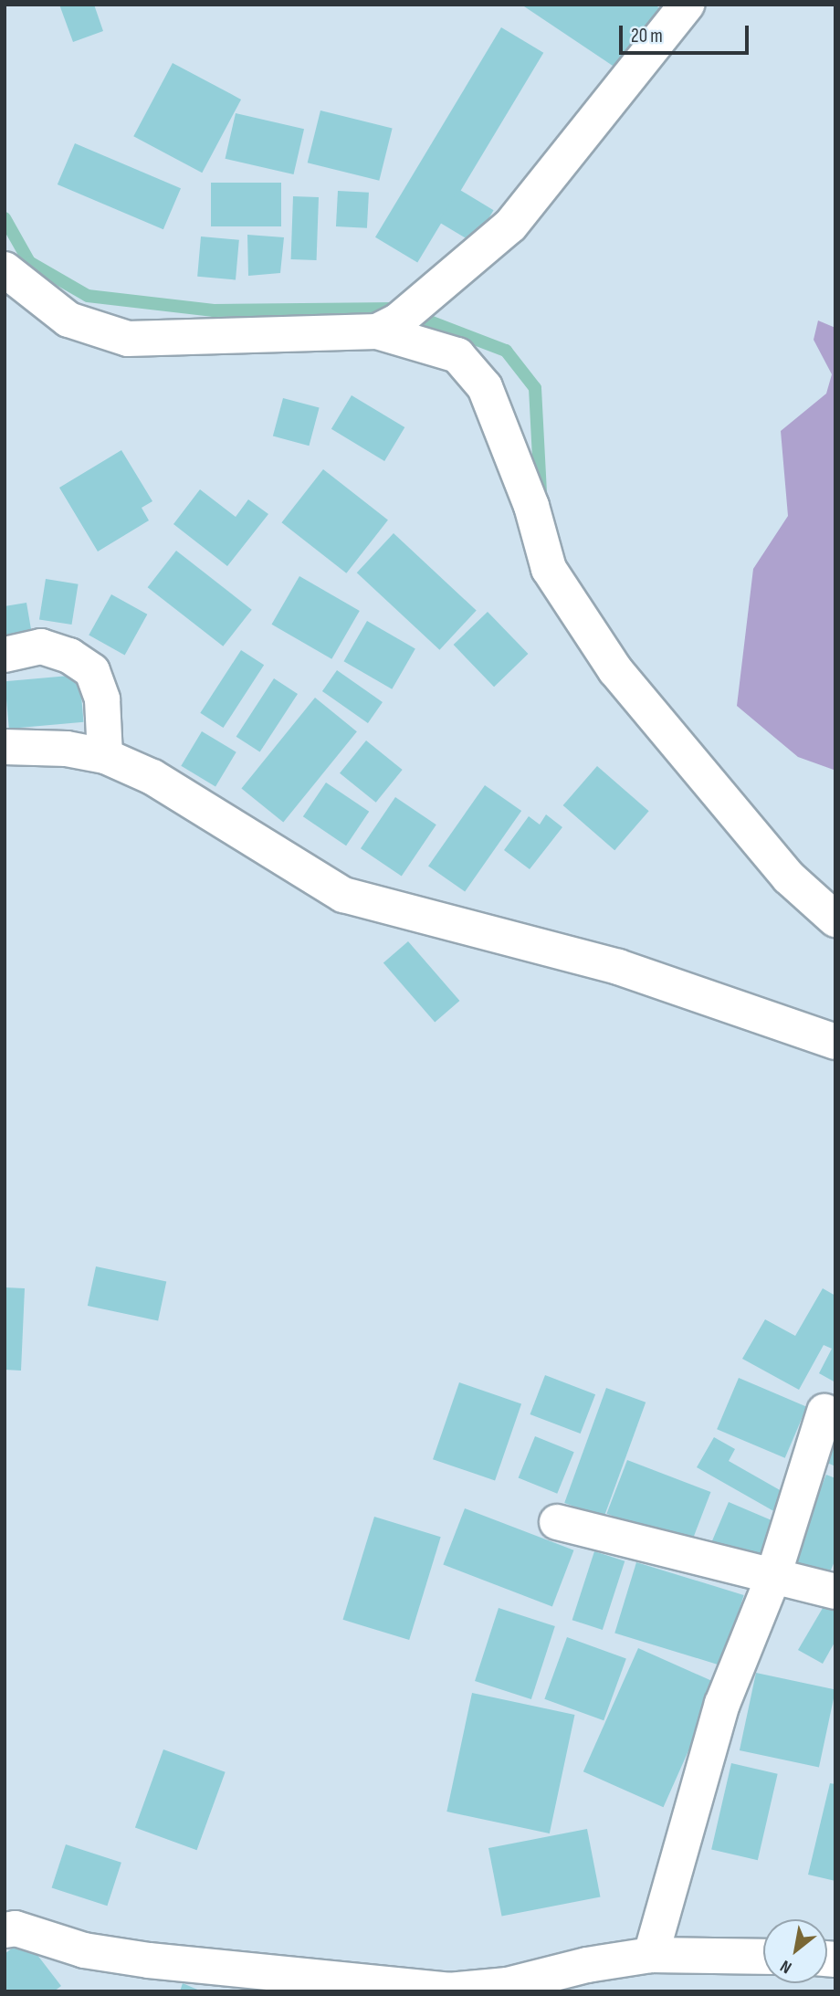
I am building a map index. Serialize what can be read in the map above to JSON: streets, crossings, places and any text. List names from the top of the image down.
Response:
{
  "scale_bar": "20 m",
  "north": "bottom left"
}
